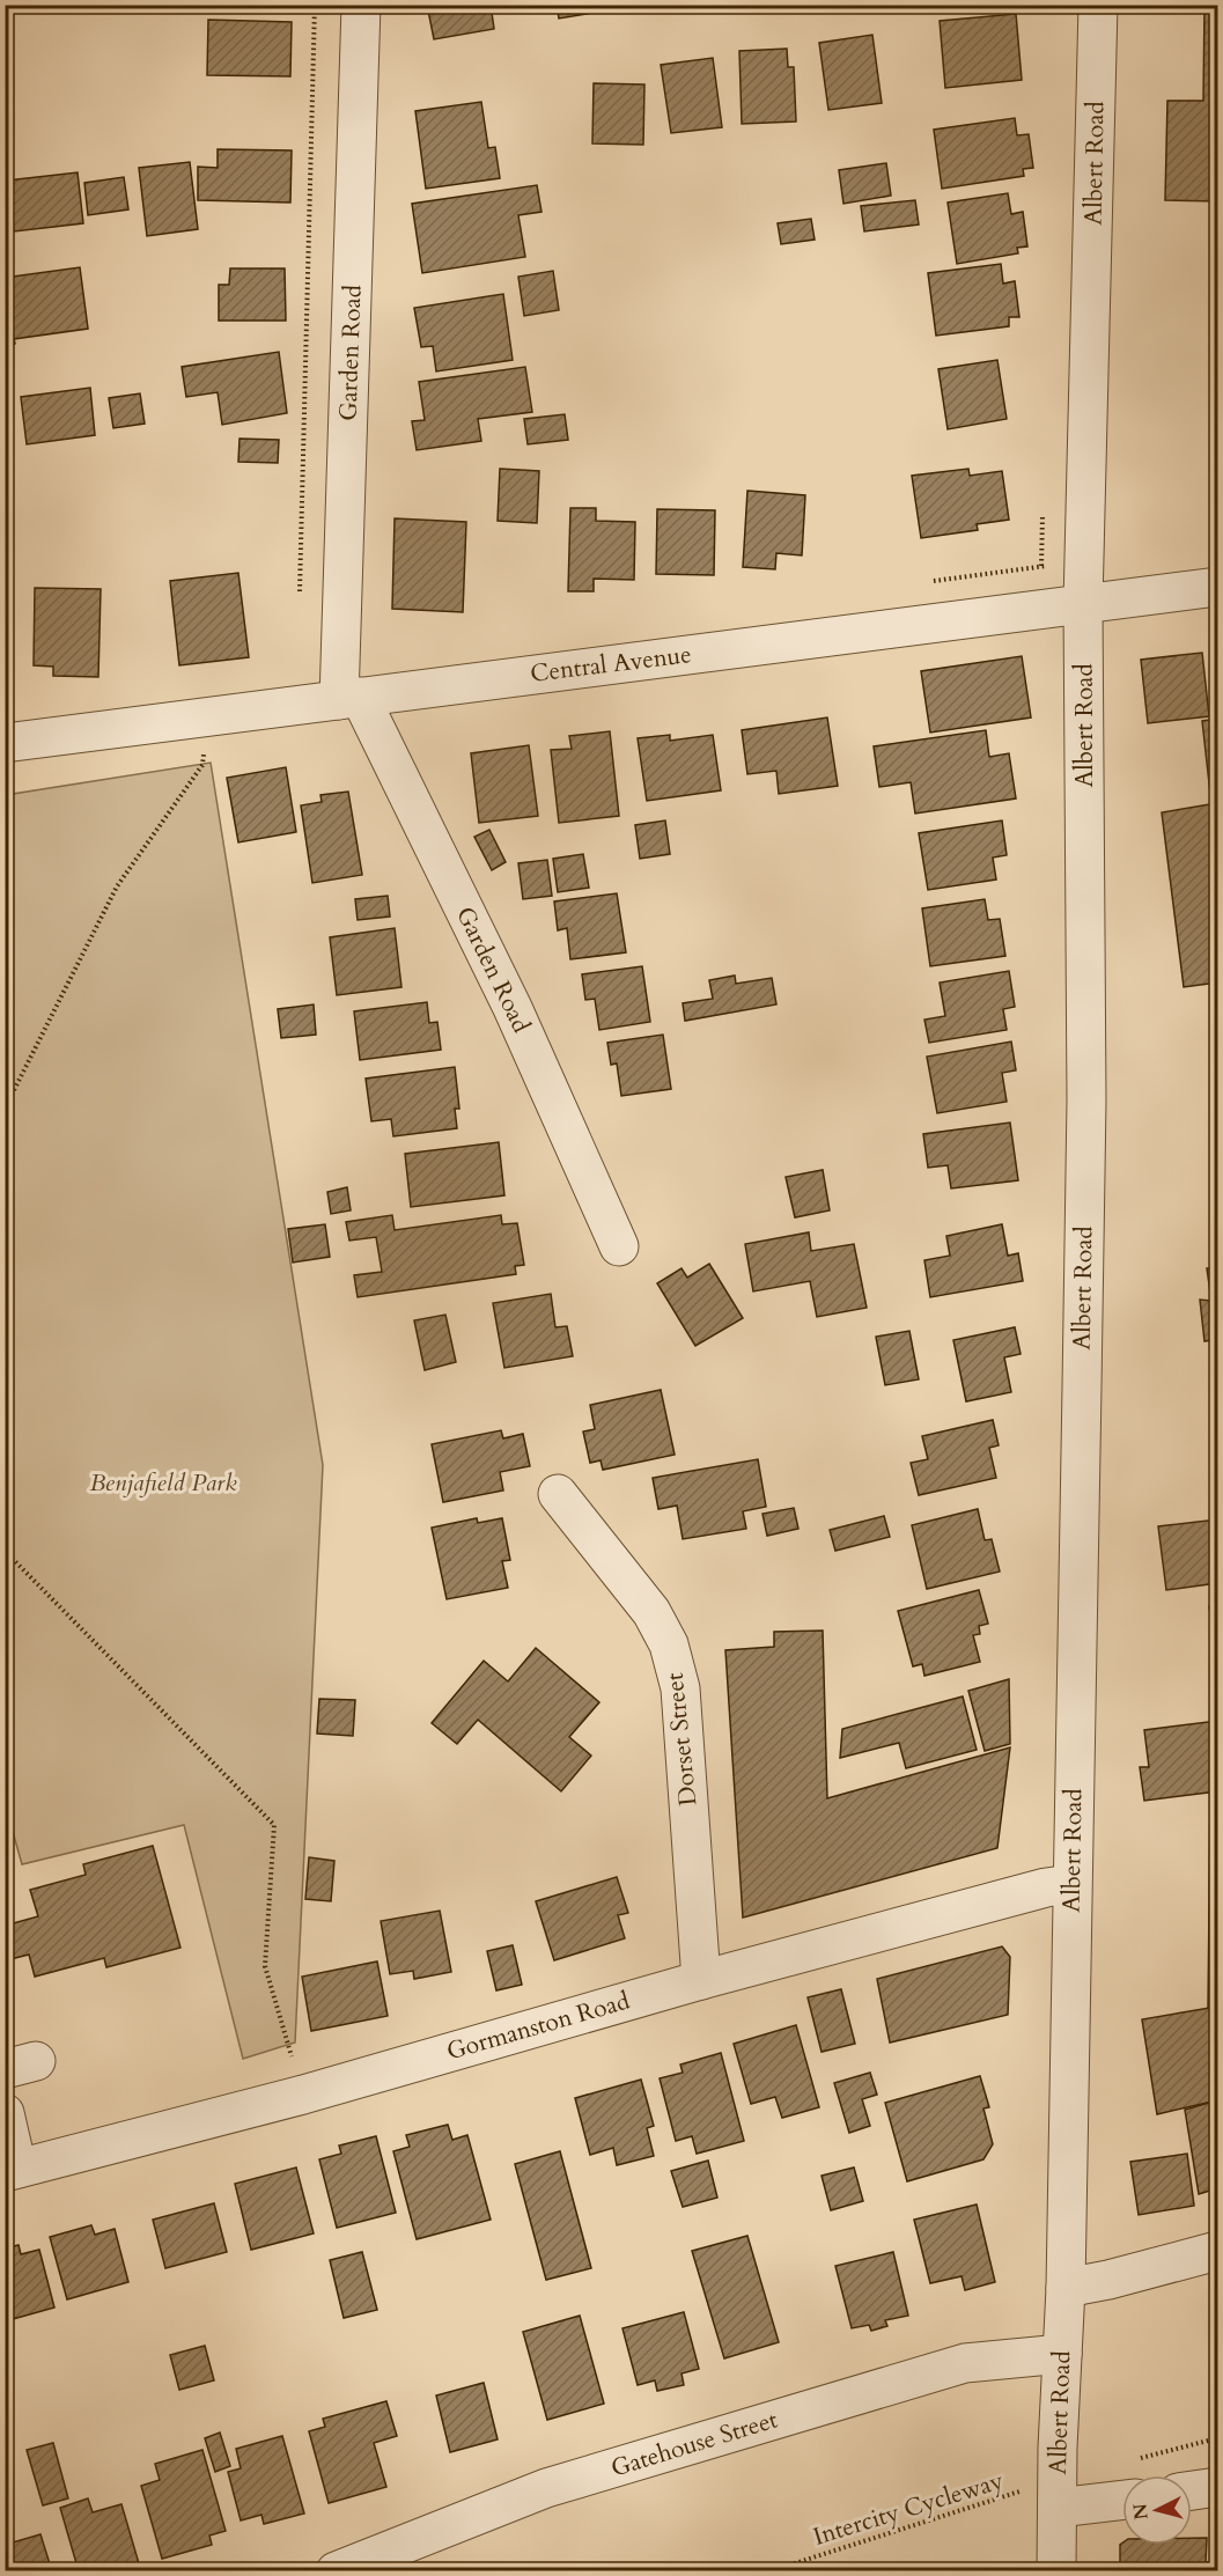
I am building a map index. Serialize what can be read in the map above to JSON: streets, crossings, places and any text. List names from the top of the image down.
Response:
{
  "streets": {
    "street": [
      "Albert Road",
      "Garden Road",
      "Central Avenue",
      "Dorset Street",
      "Gormanston Road",
      "Gatehouse Street"
    ],
    "path": ["Intercity Cycleway"]
  },
  "crossings": [
    ["Albert Road", "Central Avenue"],
    ["Albert Road", "Gormanston Road"],
    ["Albert Road", "Gatehouse Street"],
    ["Albert Road", "Intercity Cycleway"],
    ["Garden Road", "Central Avenue"],
    ["Dorset Street", "Gormanston Road"]
  ],
  "parks": ["Benjafield Park"],
  "north": "left"
}
